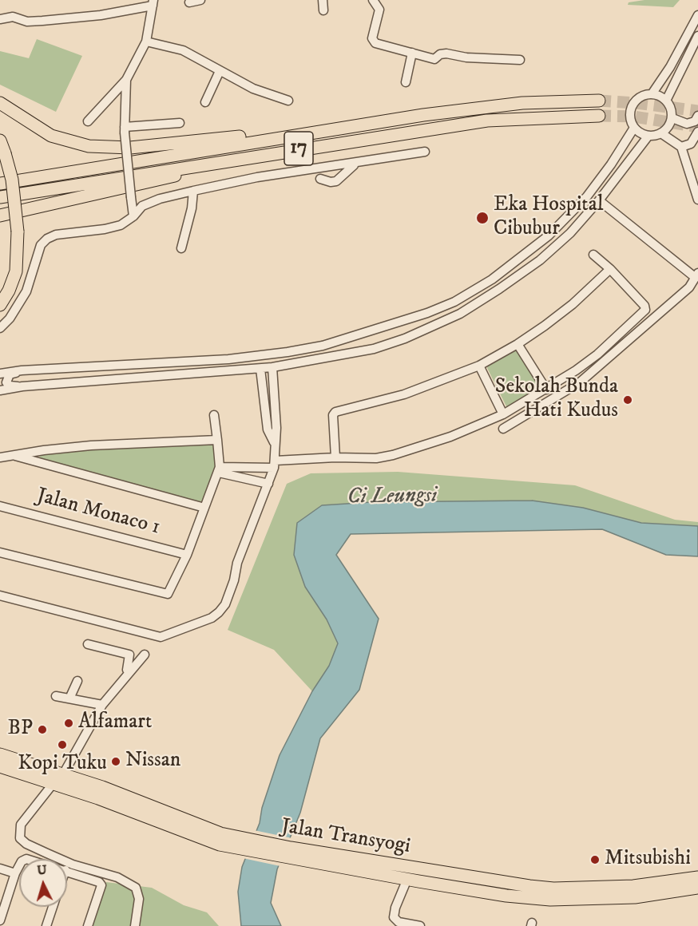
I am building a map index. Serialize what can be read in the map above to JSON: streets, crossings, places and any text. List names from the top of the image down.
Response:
{
  "streets": {
    "highway": ["17", "Jalan Transyogi"],
    "street": ["Jalan Monaco 1"]
  },
  "water": ["Ci Leungsi"],
  "places": [
    "Eka Hospital Cibubur",
    "Sekolah Bunda Hati Kudus",
    "Alfamart",
    "BP",
    "Kopi Tuku",
    "Nissan",
    "Mitsubishi"
  ],
  "north": "top"
}
